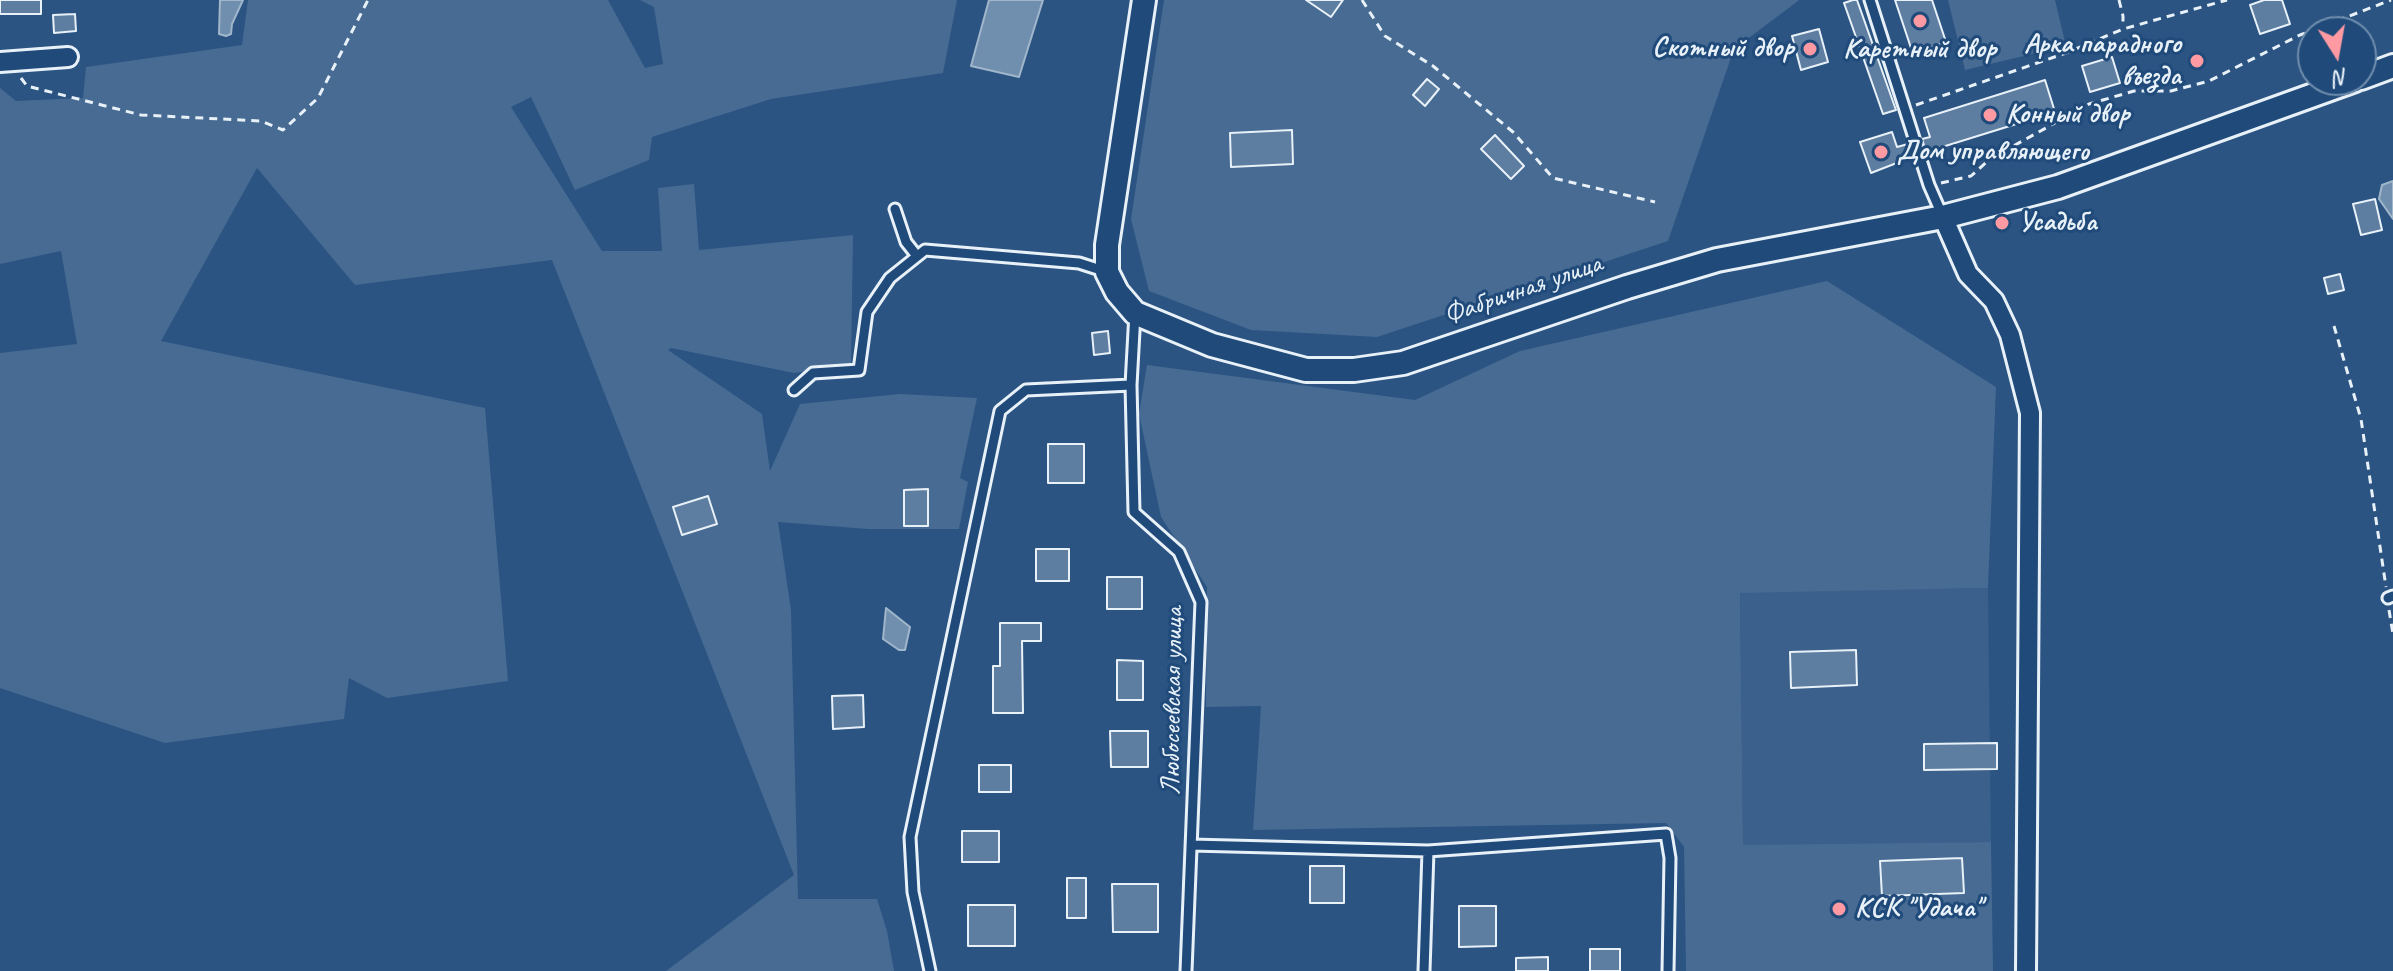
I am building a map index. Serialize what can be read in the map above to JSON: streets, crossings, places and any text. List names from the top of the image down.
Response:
{
  "streets": {
    "street": ["Фабричная улица"],
    "lane": ["Любосеевская улица"]
  },
  "crossings": [
    ["Фабричная улица", "Любосеевская улица"]
  ],
  "places": [
    "Каретный двор",
    "Скотный двор",
    "Арка парадного въезда",
    "Конный двор",
    "Дом управляющего",
    "Усадьба",
    "КСК \"Удача\""
  ],
  "north": "bottom"
}
